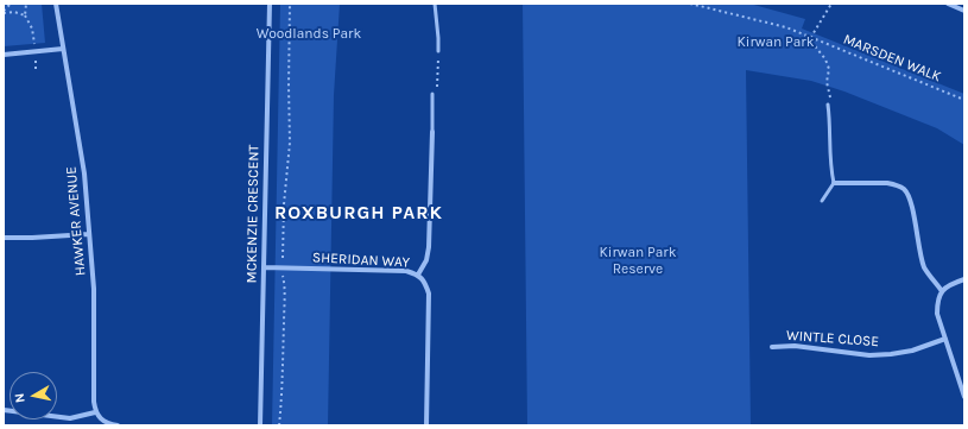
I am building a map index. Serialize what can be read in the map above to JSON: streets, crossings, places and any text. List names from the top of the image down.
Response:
{
  "streets": {
    "street": [
      "MCKENZIE CRESCENT",
      "HAWKER AVENUE",
      "SHERIDAN WAY",
      "WINTLE CLOSE"
    ],
    "path": ["MARSDEN WALK"]
  },
  "crossings": [
    ["MCKENZIE CRESCENT", "SHERIDAN WAY"]
  ],
  "districts": ["ROXBURGH PARK"],
  "parks": ["Woodlands Park", "Kirwan Park", "Kirwan Park Reserve"],
  "north": "left"
}
